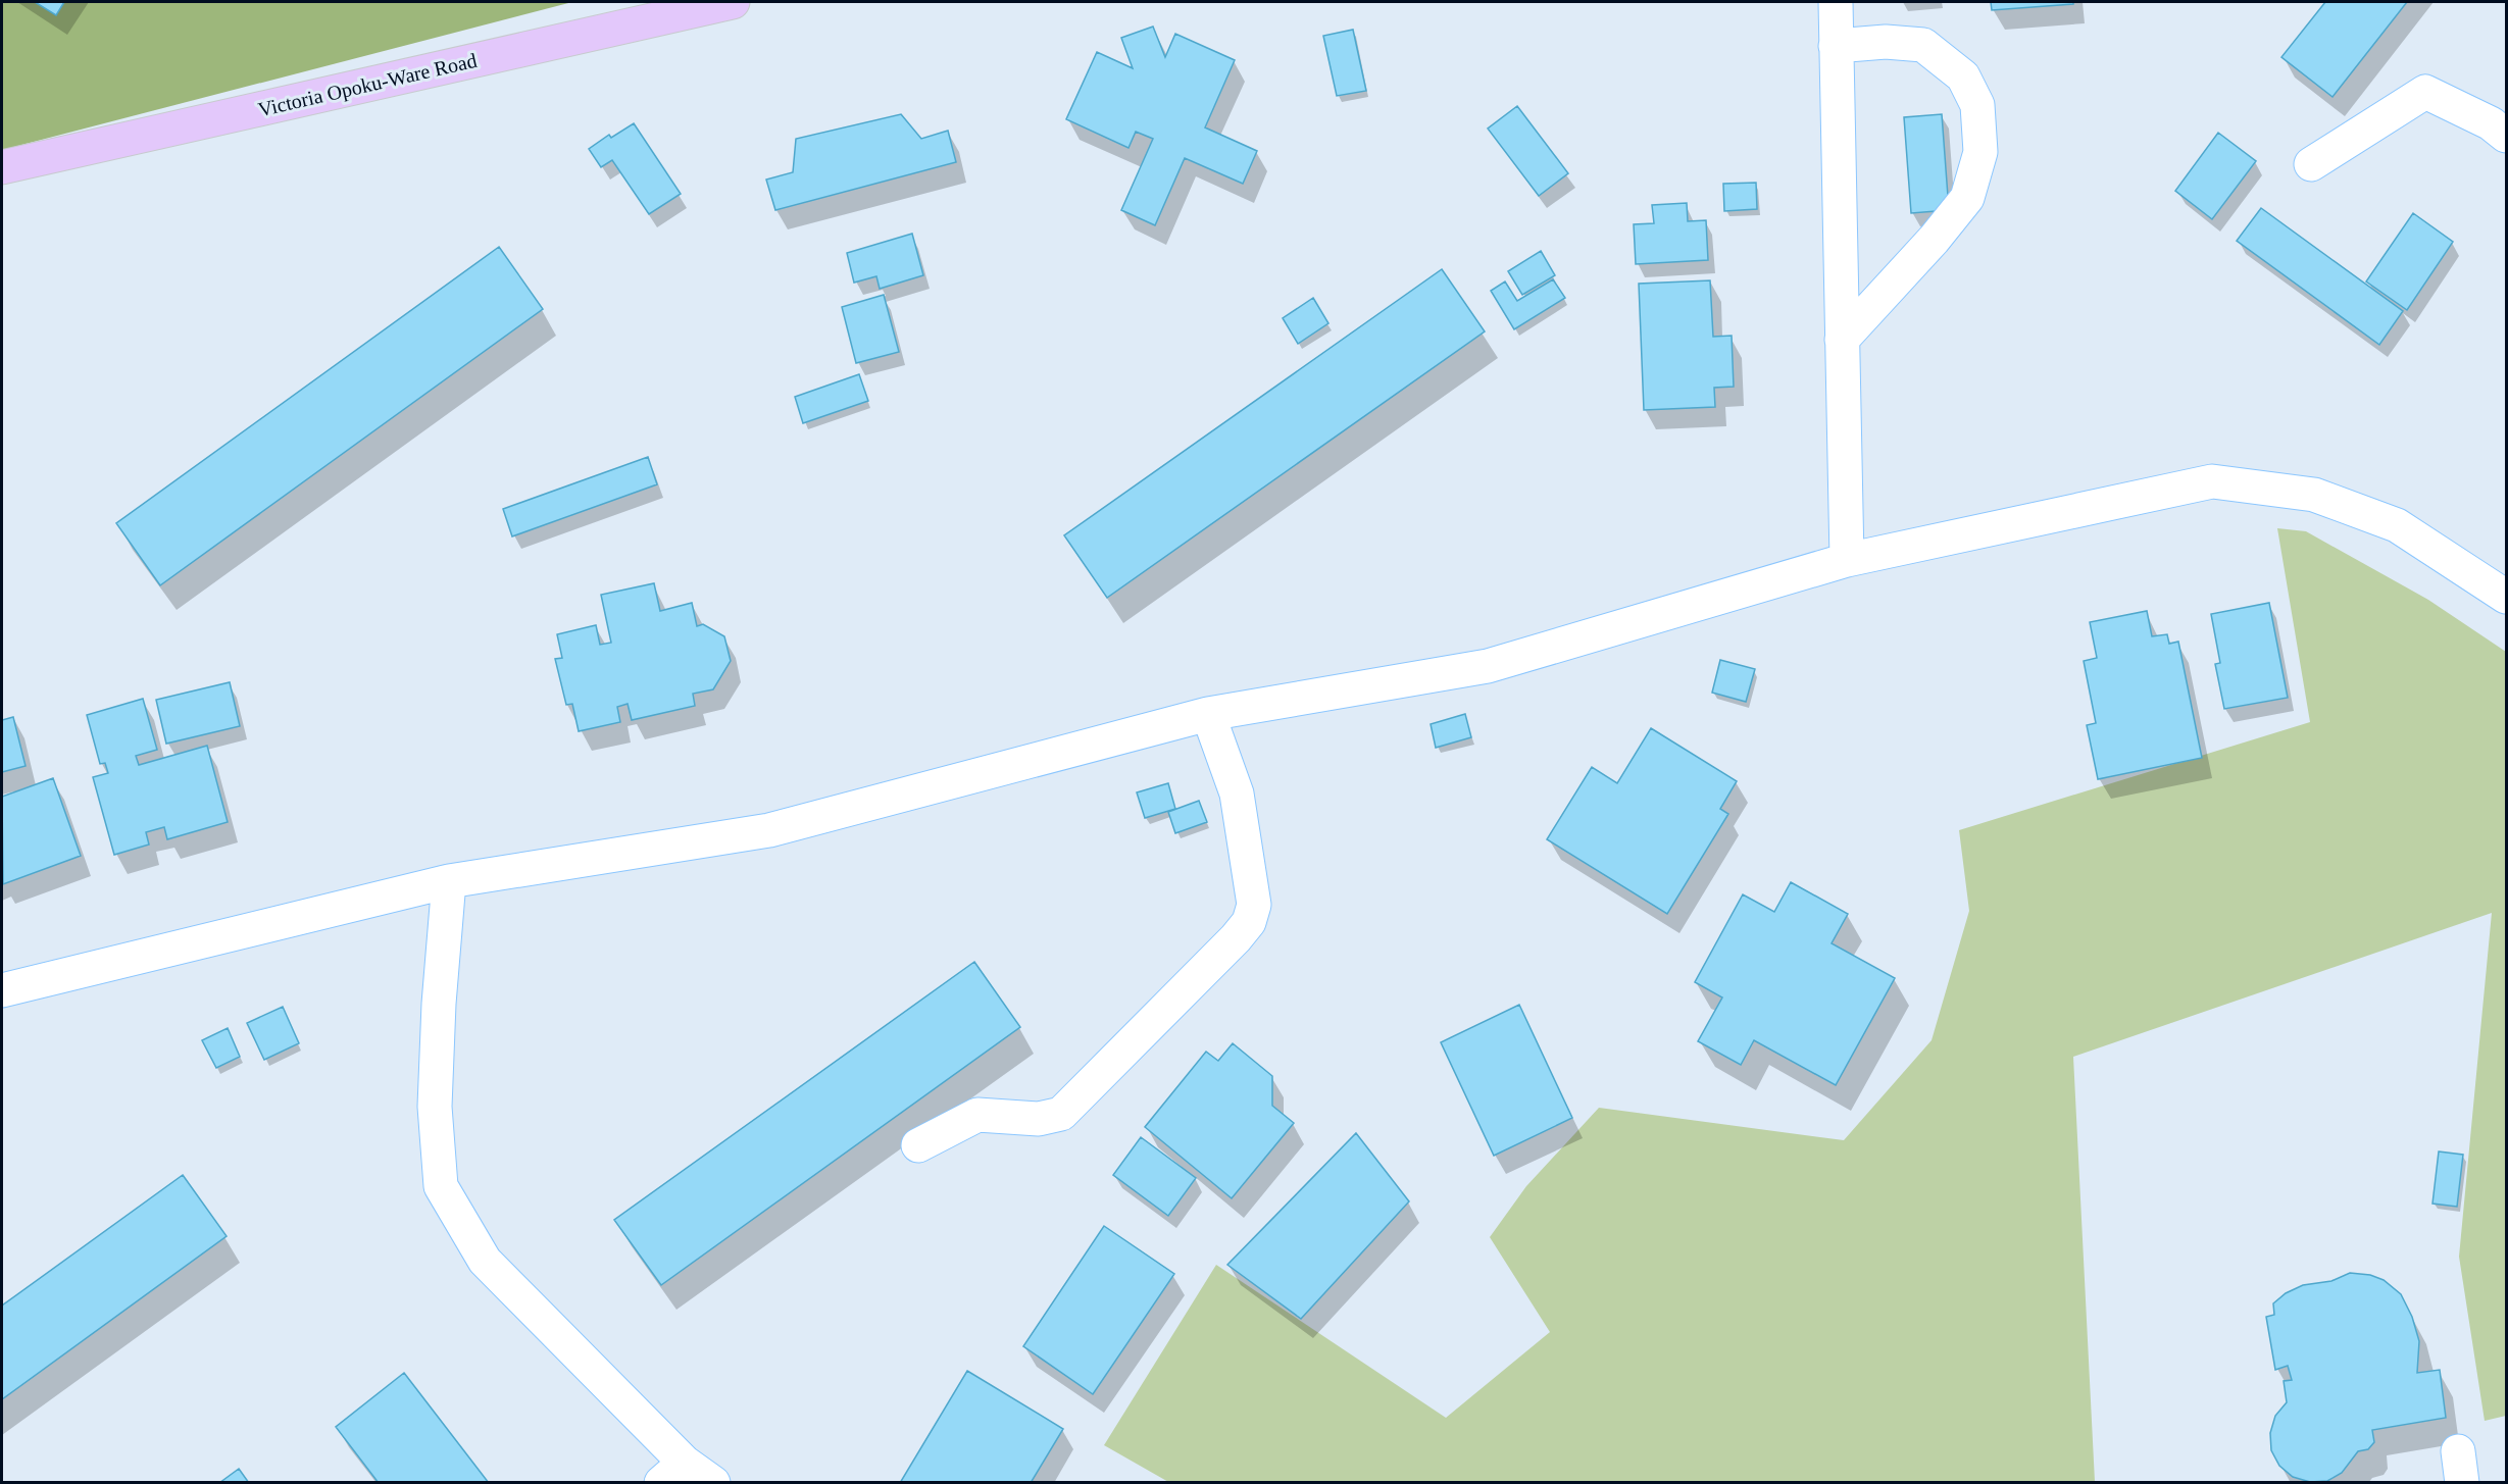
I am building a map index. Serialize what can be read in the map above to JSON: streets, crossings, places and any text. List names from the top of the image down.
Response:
{
  "streets": {
    "main road": ["Victoria Opoku-Ware Road"]
  }
}
